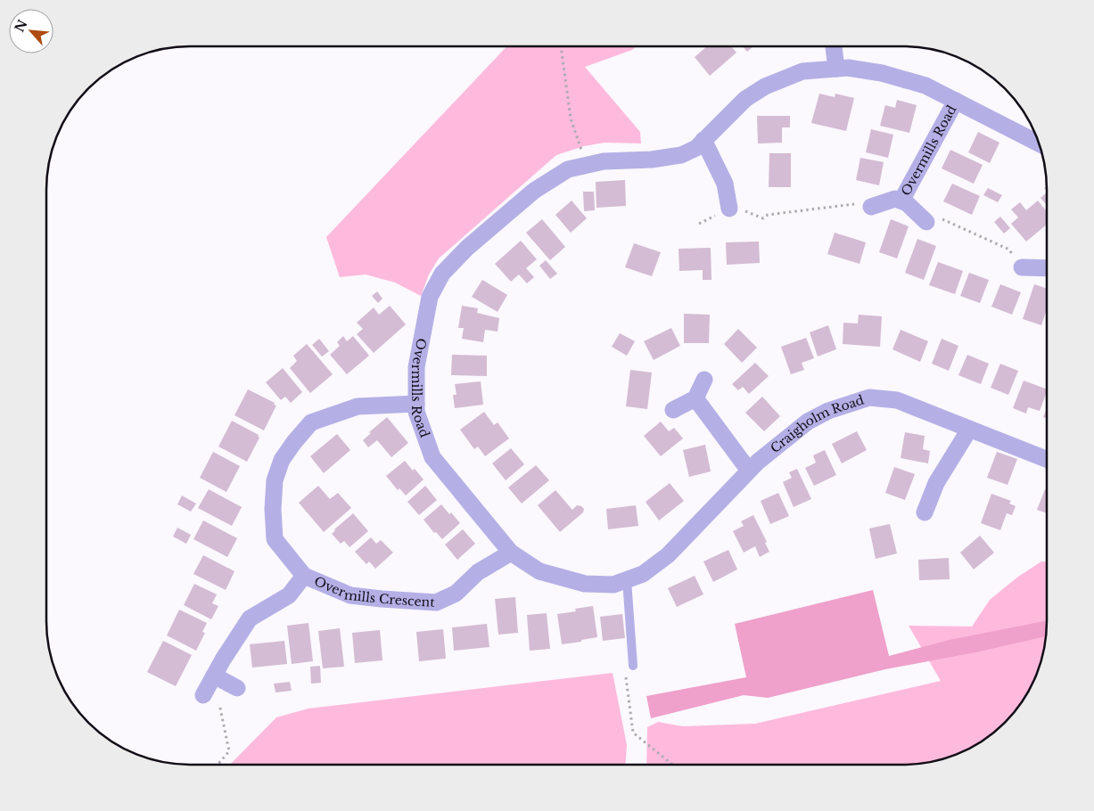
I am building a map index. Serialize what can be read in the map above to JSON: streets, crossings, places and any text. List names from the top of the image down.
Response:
{
  "streets": {
    "street": ["Overmills Road", "Craigholm Road", "Overmills Crescent"]
  },
  "crossings": [
    ["Overmills Road", "Craigholm Road"],
    ["Overmills Road", "Overmills Crescent"]
  ],
  "north": "top left"
}
